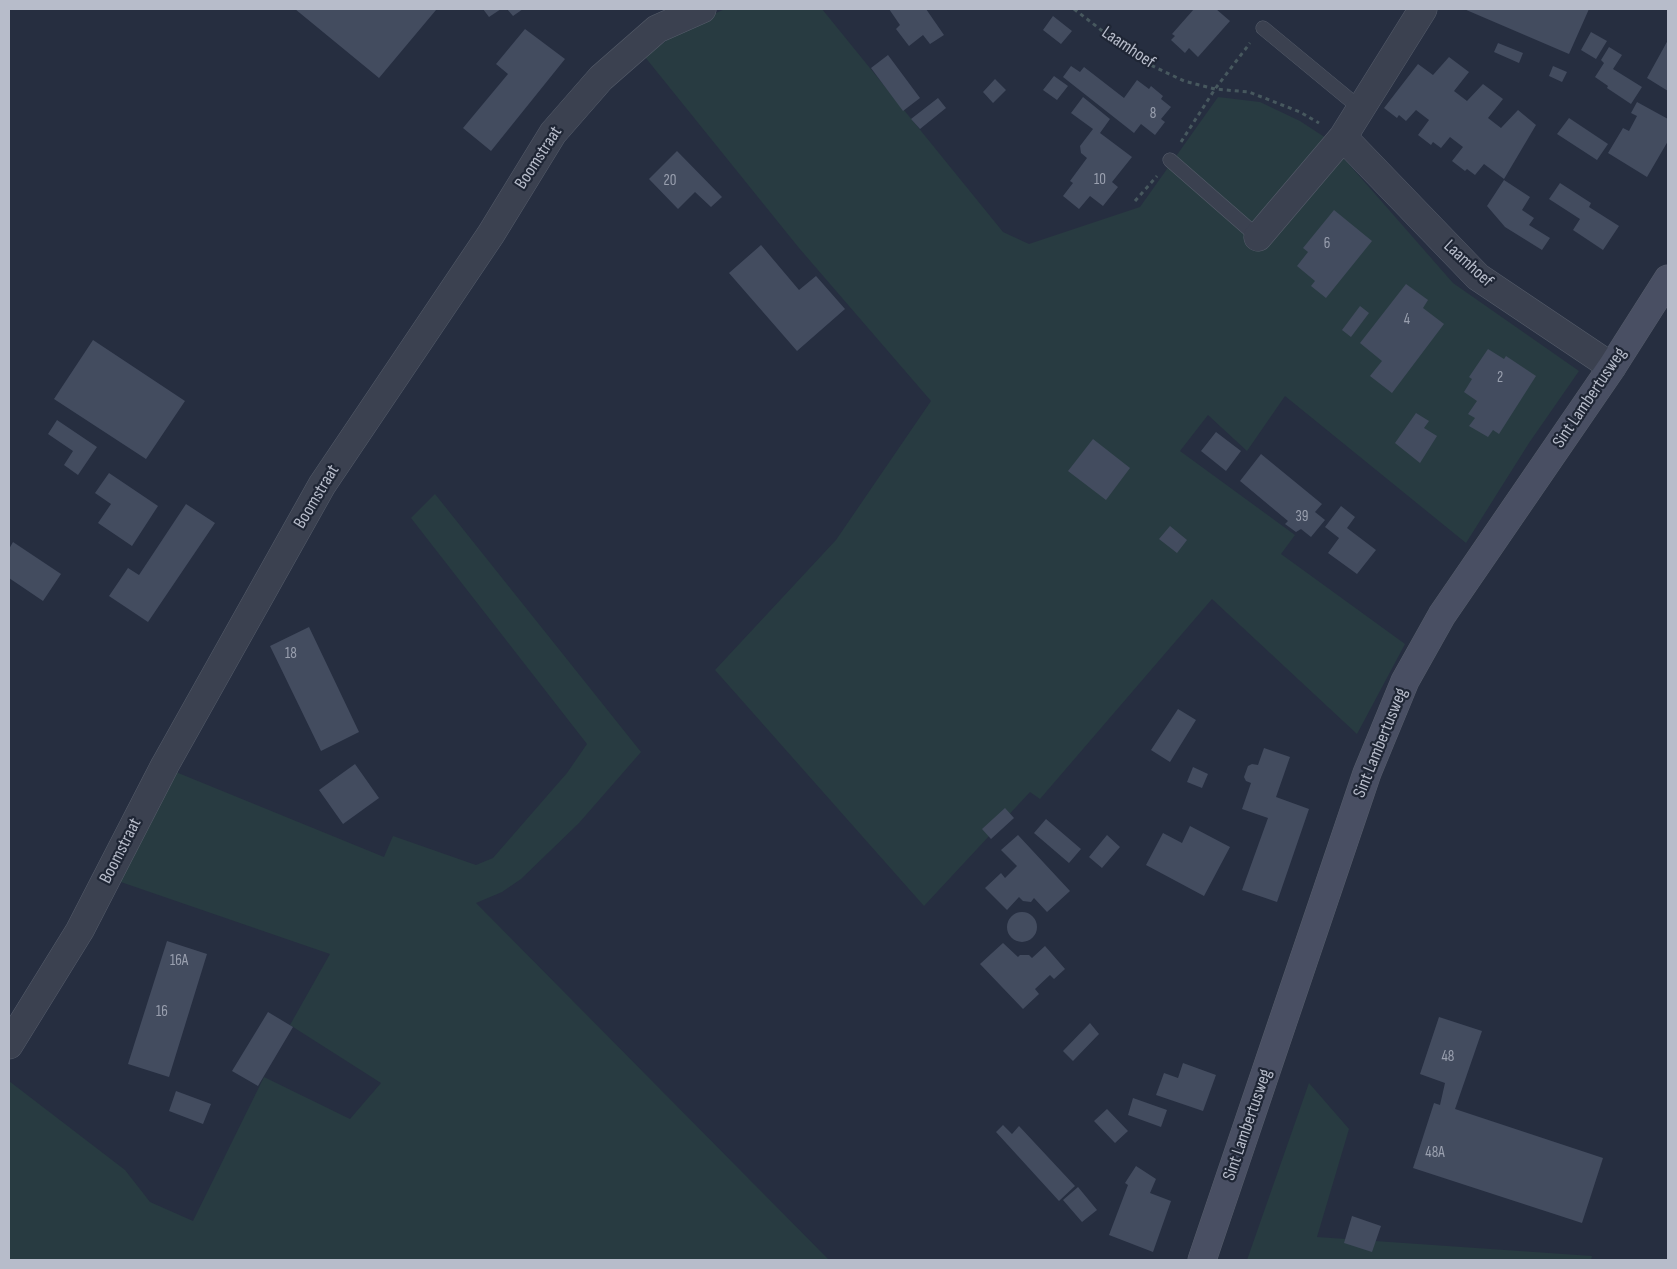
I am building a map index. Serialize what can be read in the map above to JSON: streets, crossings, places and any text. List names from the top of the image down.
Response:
{
  "streets": {
    "street": ["Laamhoef", "Boomstraat", "Sint Lambertusweg"]
  },
  "crossings": [
    ["Laamhoef", "Sint Lambertusweg"]
  ],
  "house_numbers": [
    "8",
    "10",
    "20",
    "6",
    "4",
    "2",
    "39",
    "18",
    "16A",
    "16",
    "48",
    "48A"
  ]
}
